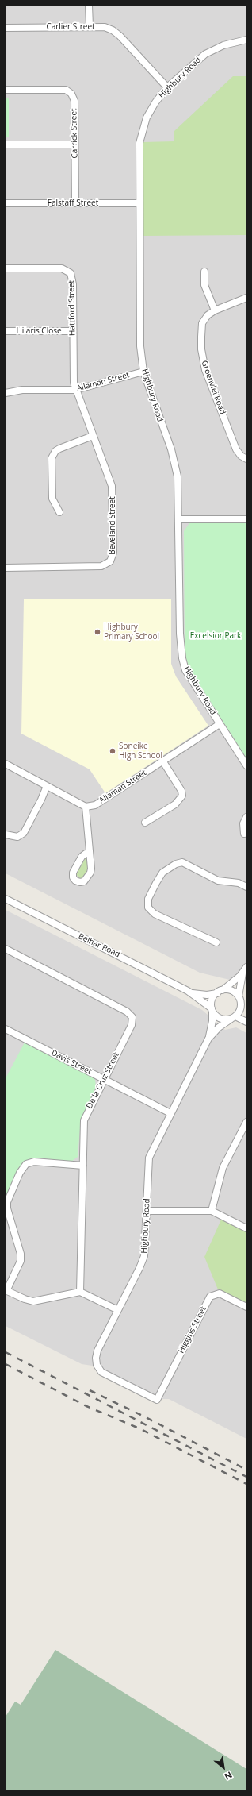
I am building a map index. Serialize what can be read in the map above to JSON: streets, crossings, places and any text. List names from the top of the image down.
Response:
{
  "streets": {
    "street": [
      "Carlier Street",
      "Highbury Road",
      "Carrick Street",
      "Falstaff Street",
      "Hattford Street",
      "Hilaris Close",
      "Allaman Street",
      "Groenvlei Road",
      "Beveland Street",
      "Belhar Road",
      "Davis Street",
      "De la Cruz Street",
      "Higgins Street"
    ]
  },
  "crossings": [
    ["Carlier Street", "Highbury Road"],
    ["Highbury Road", "Falstaff Street"],
    ["Highbury Road", "Allaman Street"],
    ["Highbury Road", "Belhar Road"],
    ["Highbury Road", "Davis Street"],
    ["Highbury Road", "Higgins Street"],
    ["Carrick Street", "Falstaff Street"],
    ["Hattford Street", "Hilaris Close"],
    ["Hattford Street", "Allaman Street"],
    ["Hattford Street", "Beveland Street"],
    ["Allaman Street", "Beveland Street"],
    ["Davis Street", "De la Cruz Street"]
  ],
  "parks": ["Excelsior Park"],
  "places": ["Highbury Primary School", "Soneike High School"],
  "north": "bottom right"
}
